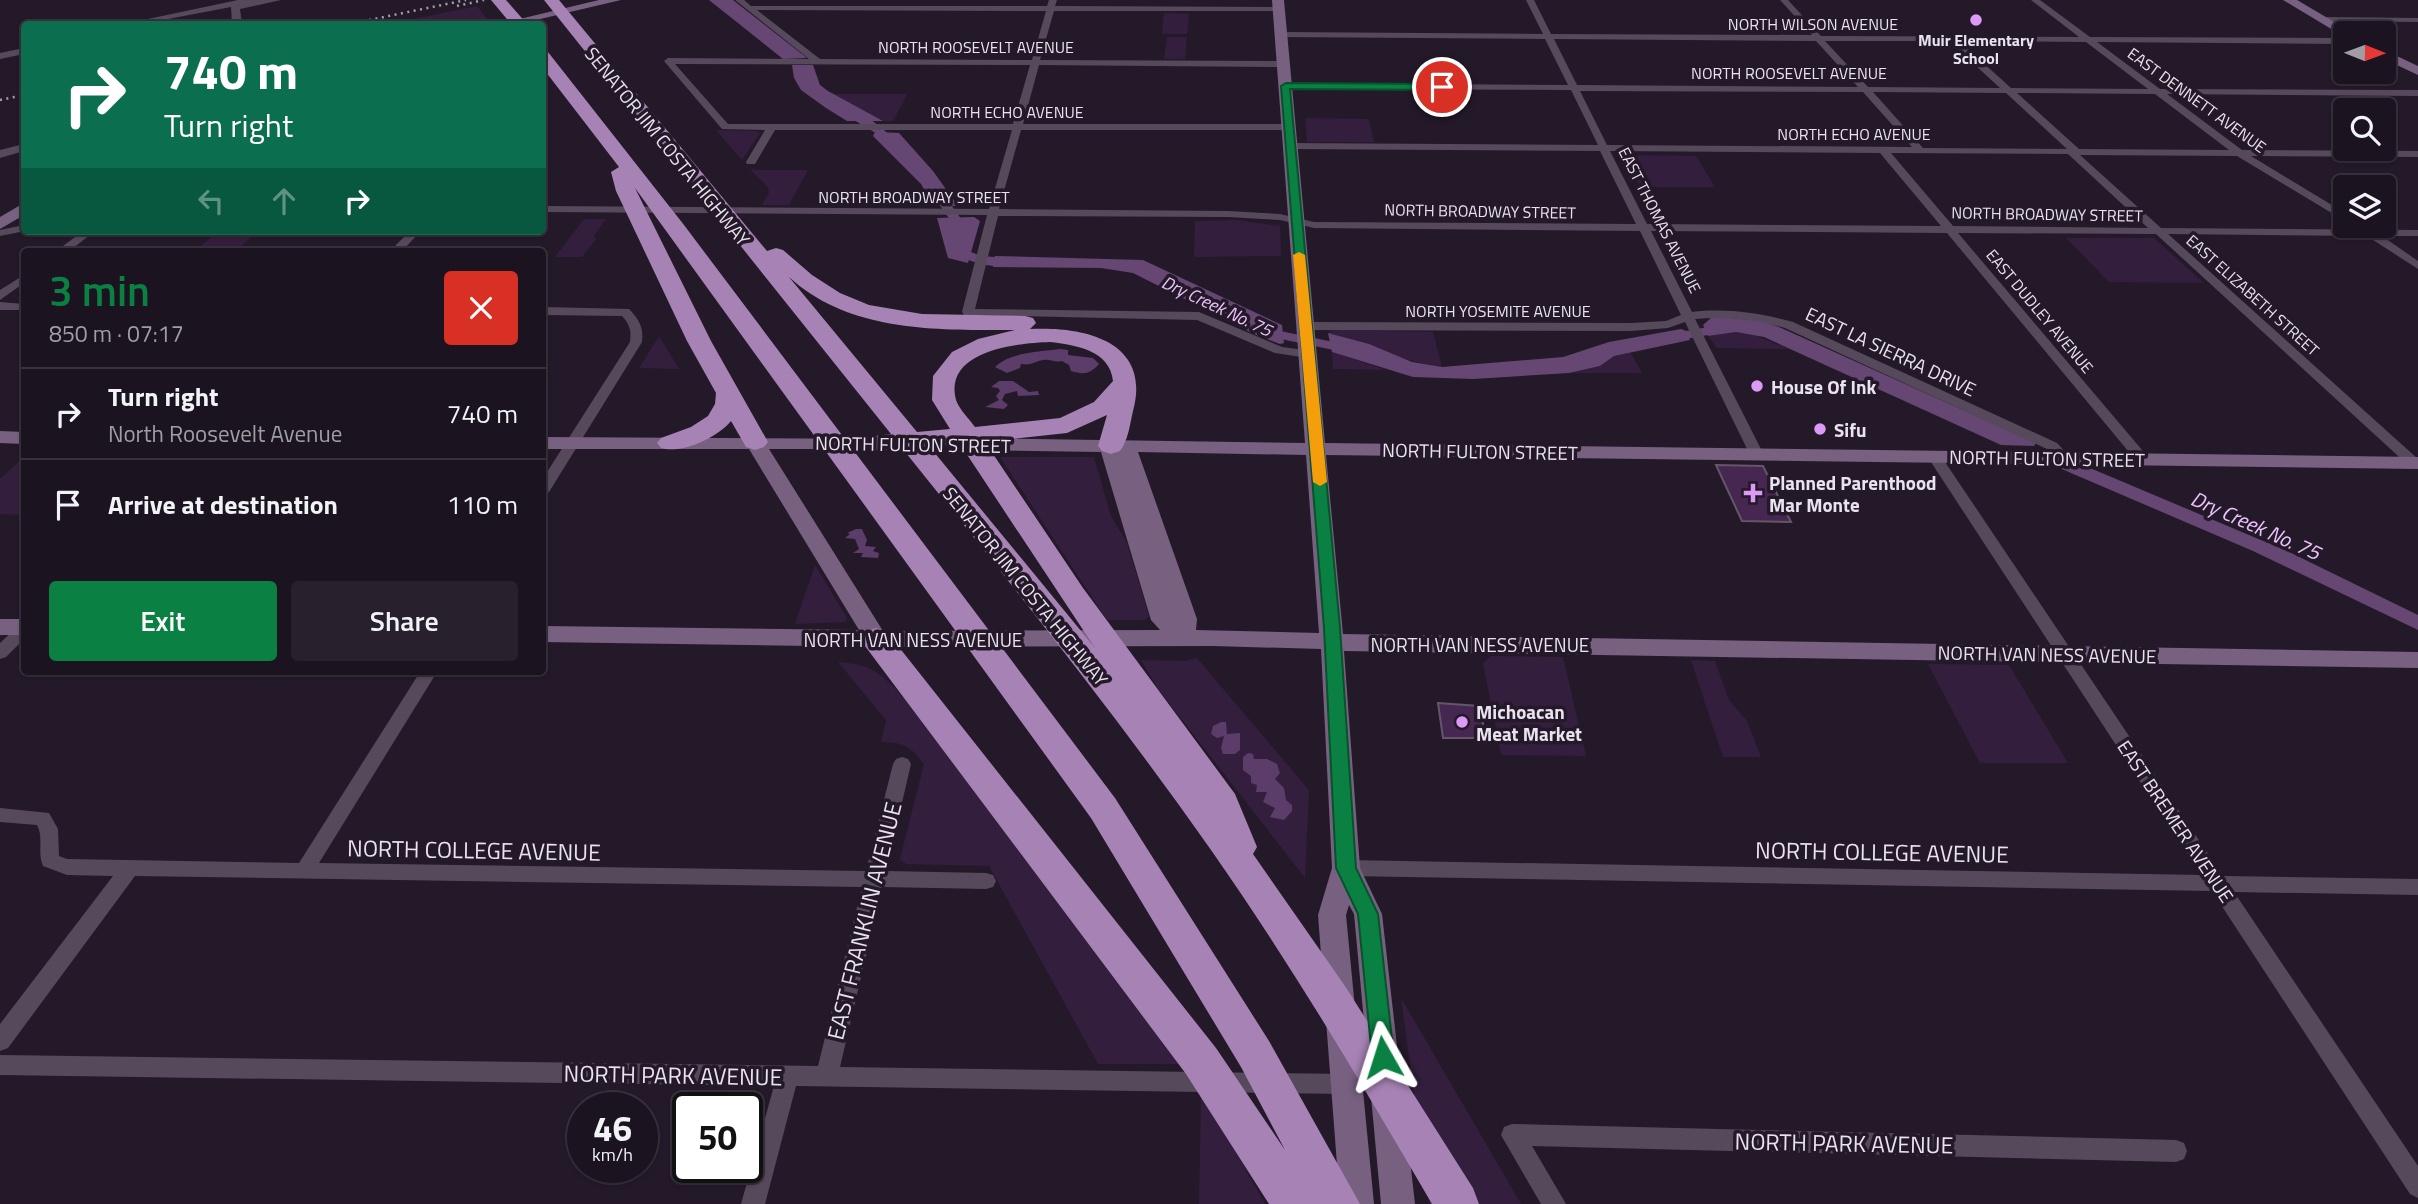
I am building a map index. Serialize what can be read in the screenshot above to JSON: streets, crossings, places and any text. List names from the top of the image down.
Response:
{
  "streets": {
    "highway": ["SENATOR JIM COSTA HIGHWAY"],
    "main road": ["NORTH FULTON STREET", "NORTH VAN NESS AVENUE"],
    "street": [
      "NORTH WILSON AVENUE",
      "NORTH ROOSEVELT AVENUE",
      "EAST DENNETT AVENUE",
      "NORTH ECHO AVENUE",
      "NORTH BROADWAY STREET",
      "EAST THOMAS AVENUE",
      "EAST ELIZABETH STREET",
      "NORTH YOSEMITE AVENUE",
      "EAST DUDLEY AVENUE",
      "EAST LA SIERRA DRIVE",
      "EAST BREMER AVENUE",
      "NORTH COLLEGE AVENUE",
      "EAST FRANKLIN AVENUE",
      "NORTH PARK AVENUE"
    ]
  },
  "crossings": [
    ["NORTH WILSON AVENUE", "EAST DENNETT AVENUE"],
    ["NORTH WILSON AVENUE", "EAST THOMAS AVENUE"],
    ["NORTH WILSON AVENUE", "EAST ELIZABETH STREET"],
    ["NORTH ROOSEVELT AVENUE", "EAST DENNETT AVENUE"],
    ["NORTH ROOSEVELT AVENUE", "NORTH ECHO AVENUE"],
    ["NORTH ROOSEVELT AVENUE", "EAST THOMAS AVENUE"],
    ["NORTH ROOSEVELT AVENUE", "EAST ELIZABETH STREET"],
    ["EAST DENNETT AVENUE", "NORTH ECHO AVENUE"],
    ["NORTH ECHO AVENUE", "EAST THOMAS AVENUE"],
    ["NORTH ECHO AVENUE", "EAST ELIZABETH STREET"],
    ["NORTH ECHO AVENUE", "EAST DUDLEY AVENUE"],
    ["NORTH BROADWAY STREET", "EAST THOMAS AVENUE"],
    ["NORTH BROADWAY STREET", "EAST ELIZABETH STREET"],
    ["NORTH BROADWAY STREET", "NORTH YOSEMITE AVENUE"],
    ["NORTH BROADWAY STREET", "EAST DUDLEY AVENUE"],
    ["EAST THOMAS AVENUE", "NORTH YOSEMITE AVENUE"],
    ["EAST THOMAS AVENUE", "EAST LA SIERRA DRIVE"],
    ["EAST THOMAS AVENUE", "NORTH FULTON STREET"],
    ["EAST ELIZABETH STREET", "NORTH FULTON STREET"],
    ["NORTH YOSEMITE AVENUE", "EAST LA SIERRA DRIVE"],
    ["EAST DUDLEY AVENUE", "NORTH FULTON STREET"],
    ["EAST LA SIERRA DRIVE", "NORTH FULTON STREET"],
    ["NORTH FULTON STREET", "EAST BREMER AVENUE"],
    ["NORTH VAN NESS AVENUE", "EAST BREMER AVENUE"],
    ["EAST BREMER AVENUE", "NORTH COLLEGE AVENUE"],
    ["NORTH COLLEGE AVENUE", "EAST FRANKLIN AVENUE"],
    ["EAST FRANKLIN AVENUE", "NORTH PARK AVENUE"]
  ],
  "water": ["Dry Creek No. 75"],
  "places": {
    "other": [
      "Muir Elementary School",
      "House Of Ink",
      "Sifu",
      "Michoacan Meat Market"
    ],
    "health": ["Planned Parenthood Mar Monte"]
  },
  "north": "right",
  "page": {
    "turn": ["740 m", "Turn right"],
    "heading": ["3 min", "850 m · 07:17"],
    "list": [
      {
        "name": "Turn right",
        "note": "North Roosevelt Avenue",
        "value": "740 m"
      },
      {
        "name": "Arrive at destination",
        "value": "110 m"
      }
    ],
    "buttons": ["Exit", "Share"],
    "speed": "46 km/h",
    "limit": "50"
  }
}
